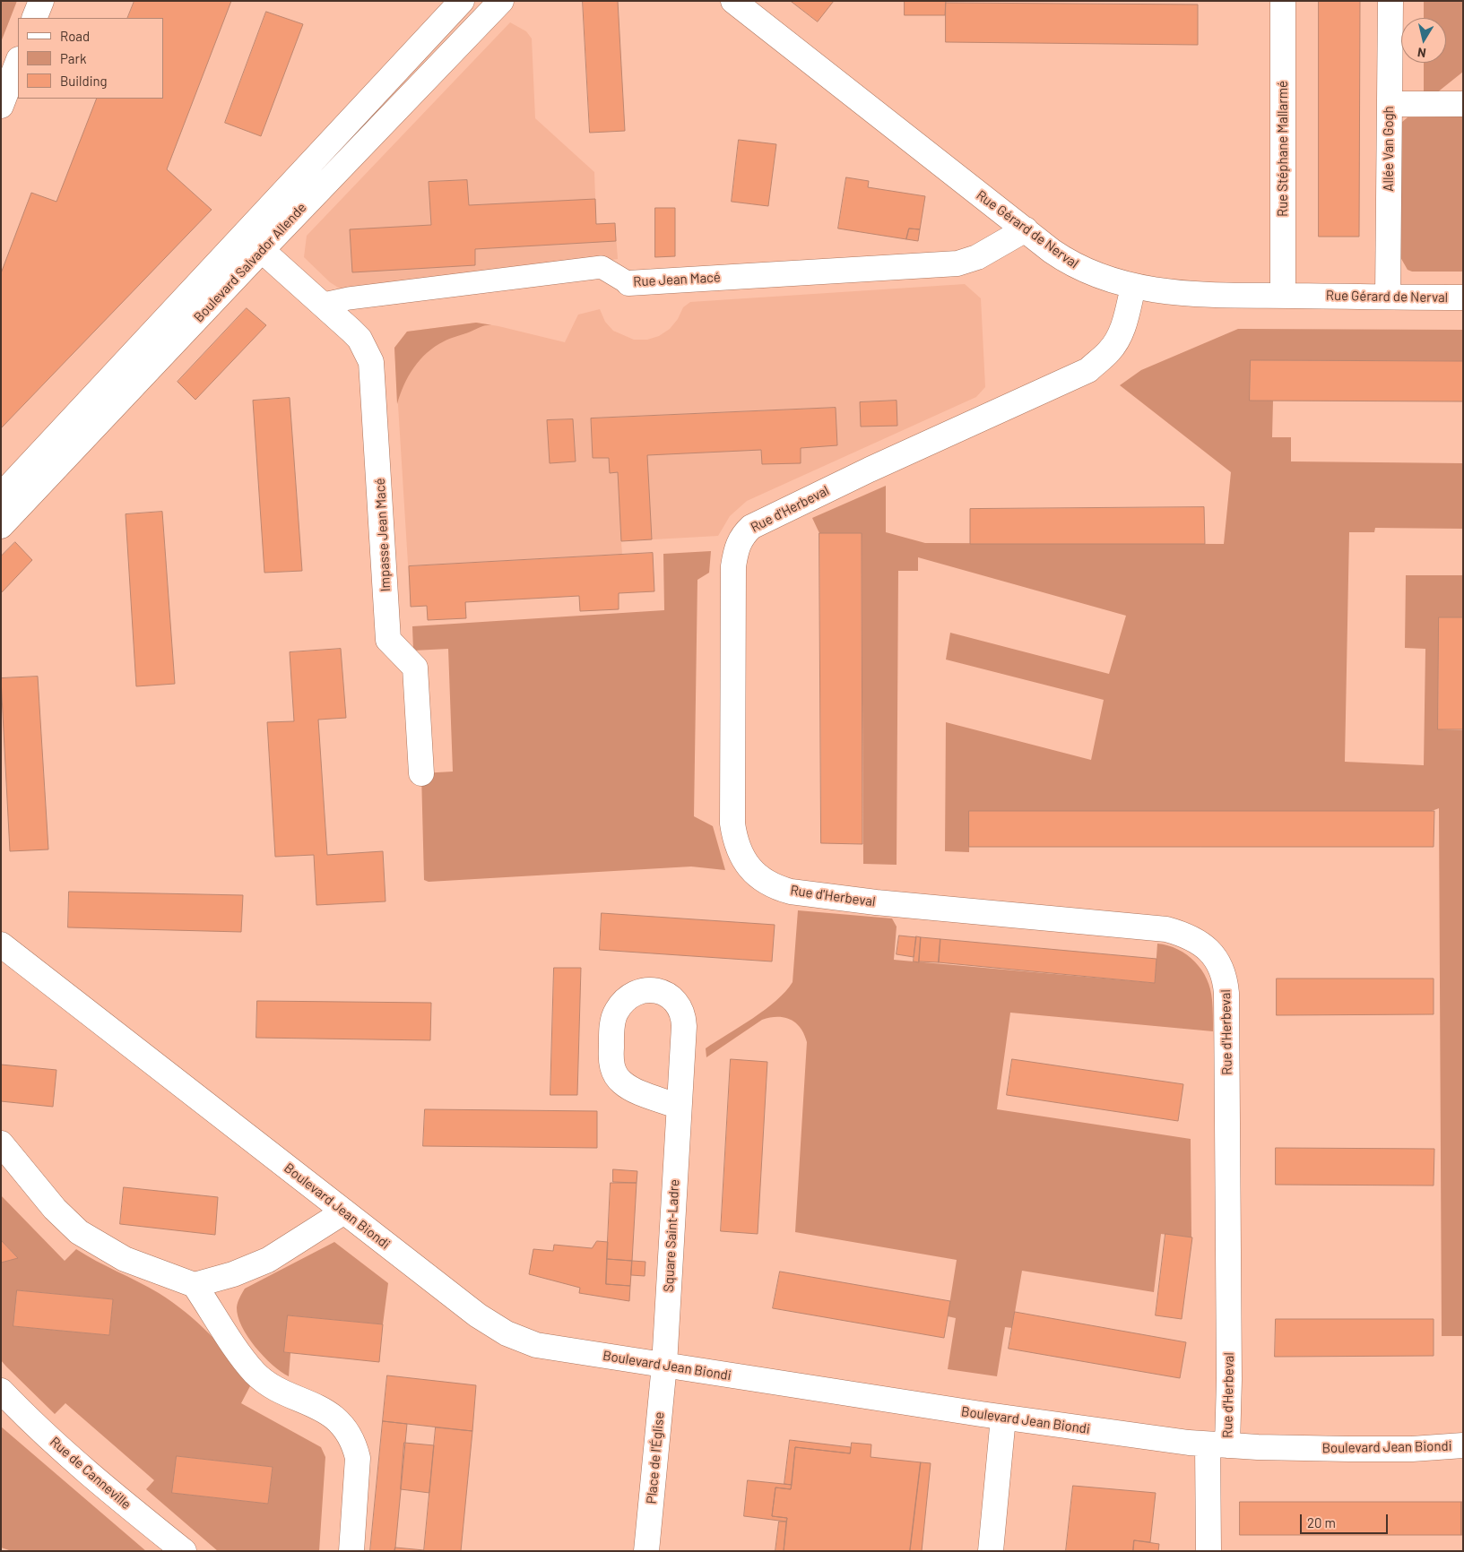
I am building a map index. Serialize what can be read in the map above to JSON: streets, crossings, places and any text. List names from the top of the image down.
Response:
{
  "streets": {
    "street": [
      "Rue Stéphane Mallarmé",
      "Allée Van Gogh",
      "Rue Gérard de Nerval",
      "Boulevard Salvador Allende",
      "Rue Jean Macé",
      "Rue d'Herbeval",
      "Impasse Jean Macé",
      "Boulevard Jean Biondi",
      "Square Saint-Ladre",
      "Place de l'Église",
      "Rue de Canneville"
    ]
  },
  "crossings": [
    ["Rue Stéphane Mallarmé", "Rue Gérard de Nerval"],
    ["Allée Van Gogh", "Rue Gérard de Nerval"],
    ["Rue Gérard de Nerval", "Rue Jean Macé"],
    ["Rue Gérard de Nerval", "Rue d'Herbeval"],
    ["Rue Jean Macé", "Impasse Jean Macé"],
    ["Rue d'Herbeval", "Boulevard Jean Biondi"],
    ["Boulevard Jean Biondi", "Square Saint-Ladre"],
    ["Boulevard Jean Biondi", "Place de l'Église"],
    ["Square Saint-Ladre", "Place de l'Église"]
  ],
  "legend": ["Road", "Park", "Building"],
  "scale_bar": "20 m",
  "north": "bottom"
}
